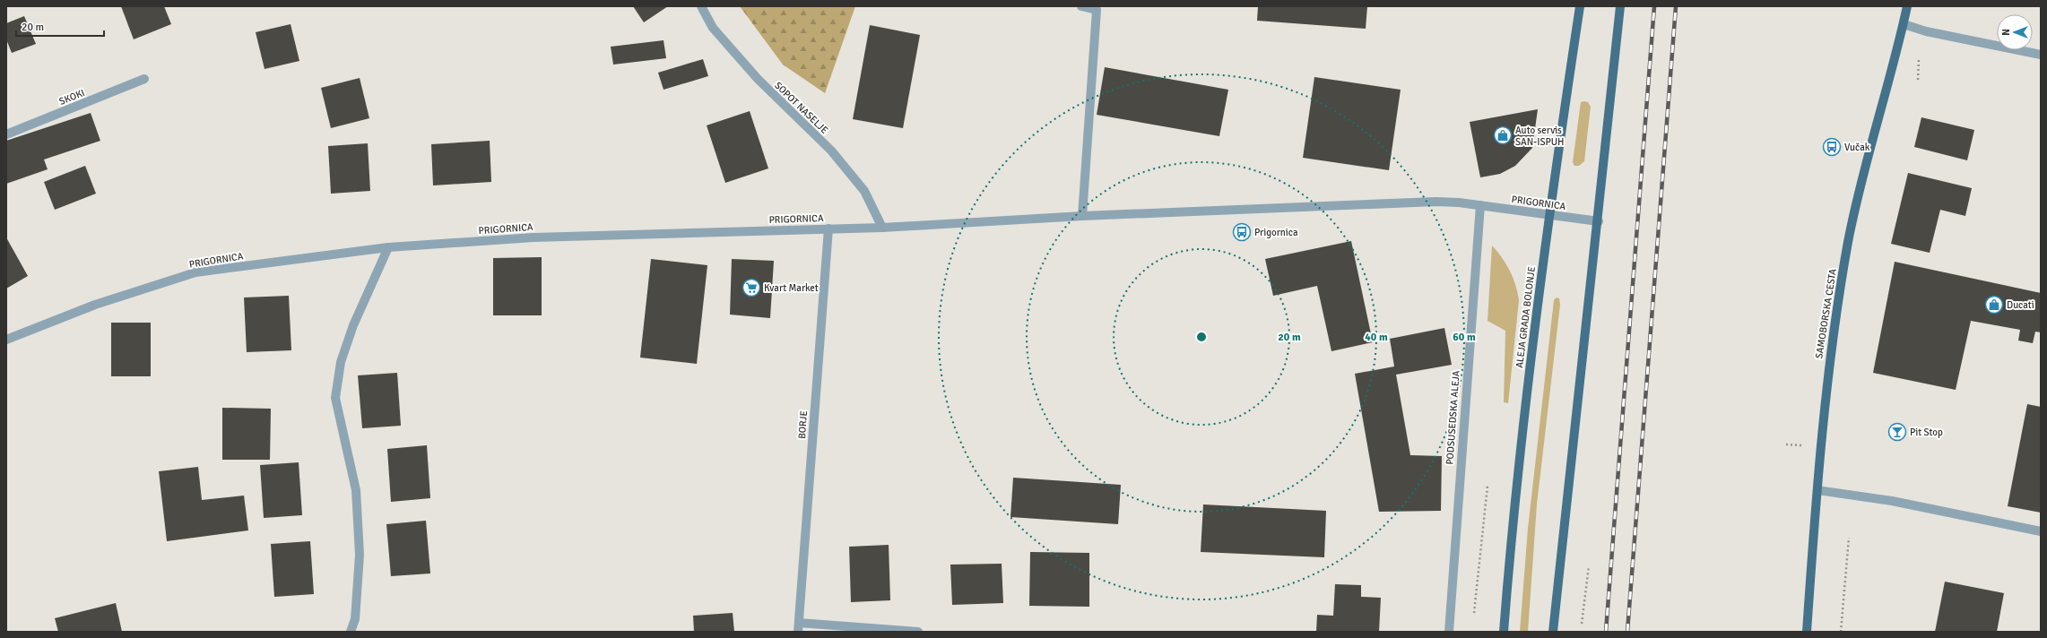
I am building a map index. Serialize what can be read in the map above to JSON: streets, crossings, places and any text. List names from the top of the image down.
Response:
{
  "streets": {
    "main road": ["SAMOBORSKA CESTA", "ALEJA GRADA BOLONJE"],
    "street": [
      "SKOKI",
      "SOPOT NASELJE",
      "PRIGORNICA",
      "PODSUSEDSKA ALEJA",
      "BORJE"
    ]
  },
  "crossings": [
    ["SOPOT NASELJE", "PRIGORNICA"],
    ["PRIGORNICA", "ALEJA GRADA BOLONJE"],
    ["PRIGORNICA", "PODSUSEDSKA ALEJA"],
    ["PRIGORNICA", "BORJE"]
  ],
  "places": {
    "shop": ["Auto servis SAN-ISPUH", "Ducati"],
    "bus stop": ["Vučak", "Prigornica"],
    "supermarket": ["Kvart Market"],
    "bar": ["Pit Stop"]
  },
  "scale_bar": "20 m",
  "north": "left",
  "rings": ["20 m", "40 m", "60 m"]
}
